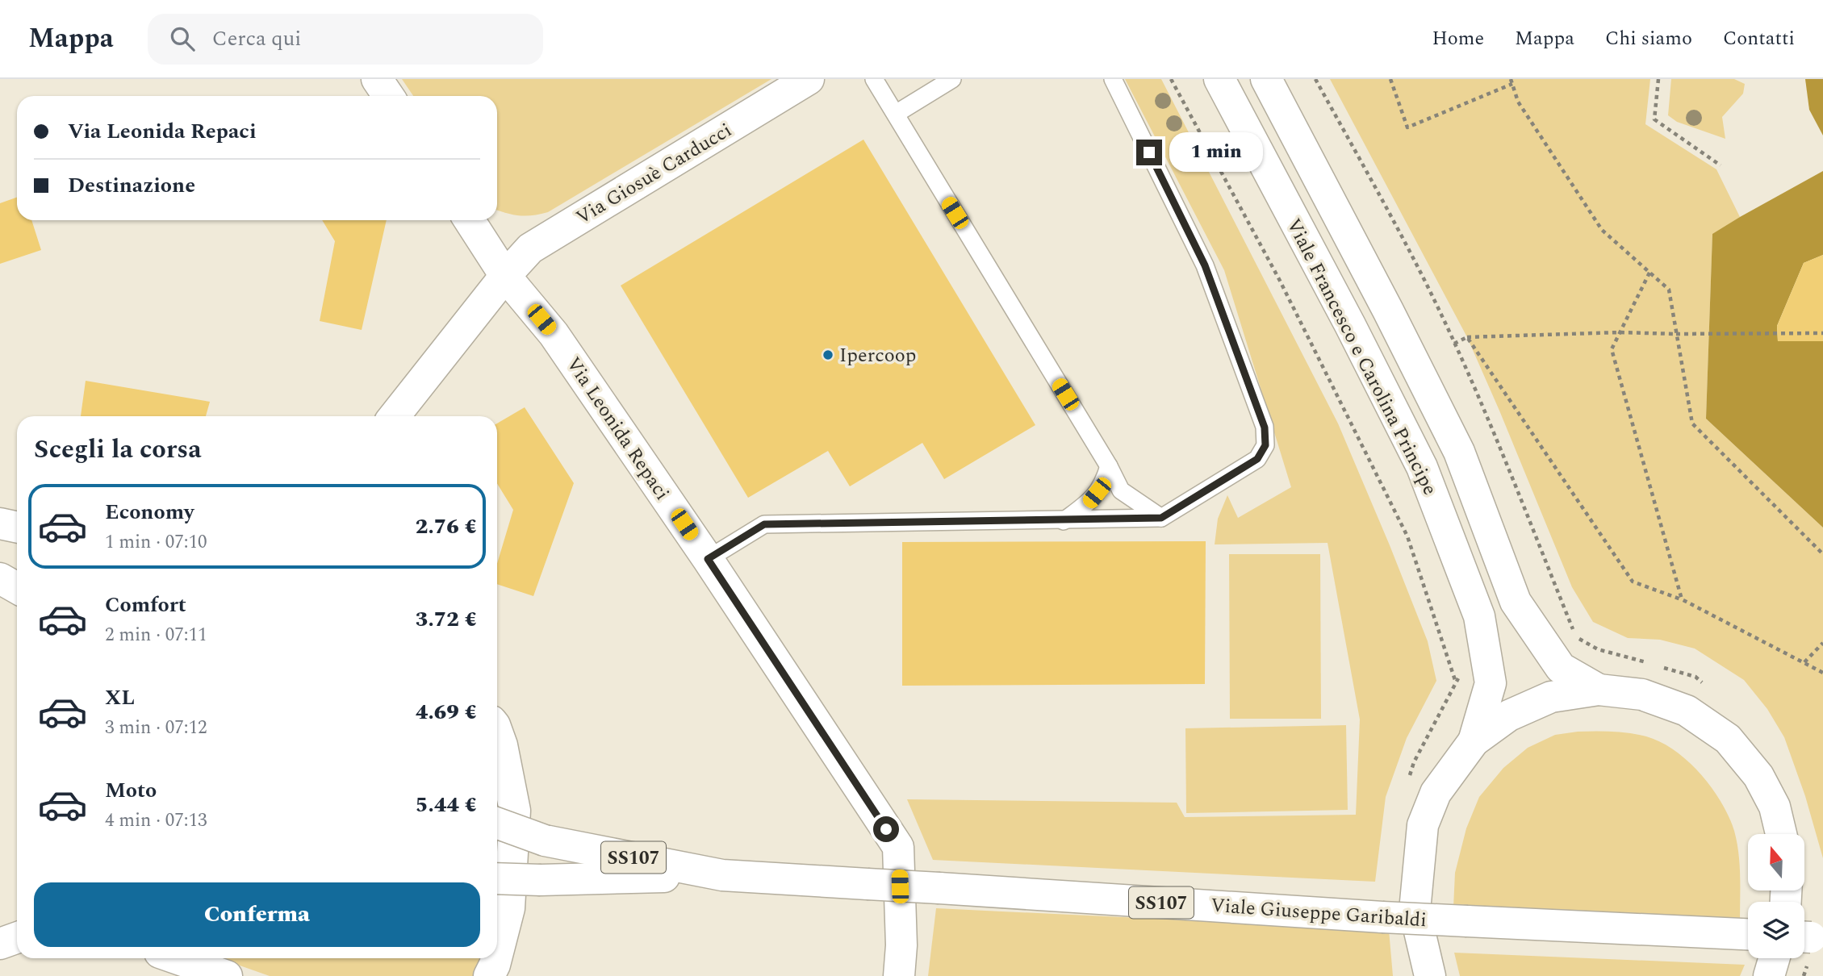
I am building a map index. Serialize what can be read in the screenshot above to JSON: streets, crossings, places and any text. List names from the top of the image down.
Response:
{
  "streets": {
    "street": [
      "Via Giosuè Carducci",
      "Viale Francesco e Carolina Principe",
      "Via Leonida Repaci",
      "SS107",
      "Viale Giuseppe Garibaldi"
    ]
  },
  "crossings": [
    ["Via Giosuè Carducci", "Via Leonida Repaci"]
  ],
  "places": ["Ipercoop"],
  "north": "top",
  "page": {
    "header": "Mappa",
    "search": "Cerca qui",
    "nav": [
      "Home",
      "Mappa",
      "Chi siamo",
      "Contatti"
    ],
    "banner": ["Via Leonida Repaci", "Destinazione"],
    "bubble": "1 min",
    "heading": "Scegli la corsa",
    "list": [
      {
        "name": "Economy",
        "note": "1 min · 07:10",
        "value": "2.76 €"
      },
      {
        "name": "Comfort",
        "note": "2 min · 07:11",
        "value": "3.72 €"
      },
      {
        "name": "XL",
        "note": "3 min · 07:12",
        "value": "4.69 €"
      },
      {
        "name": "Moto",
        "note": "4 min · 07:13",
        "value": "5.44 €"
      }
    ],
    "buttons": "Conferma"
  }
}
